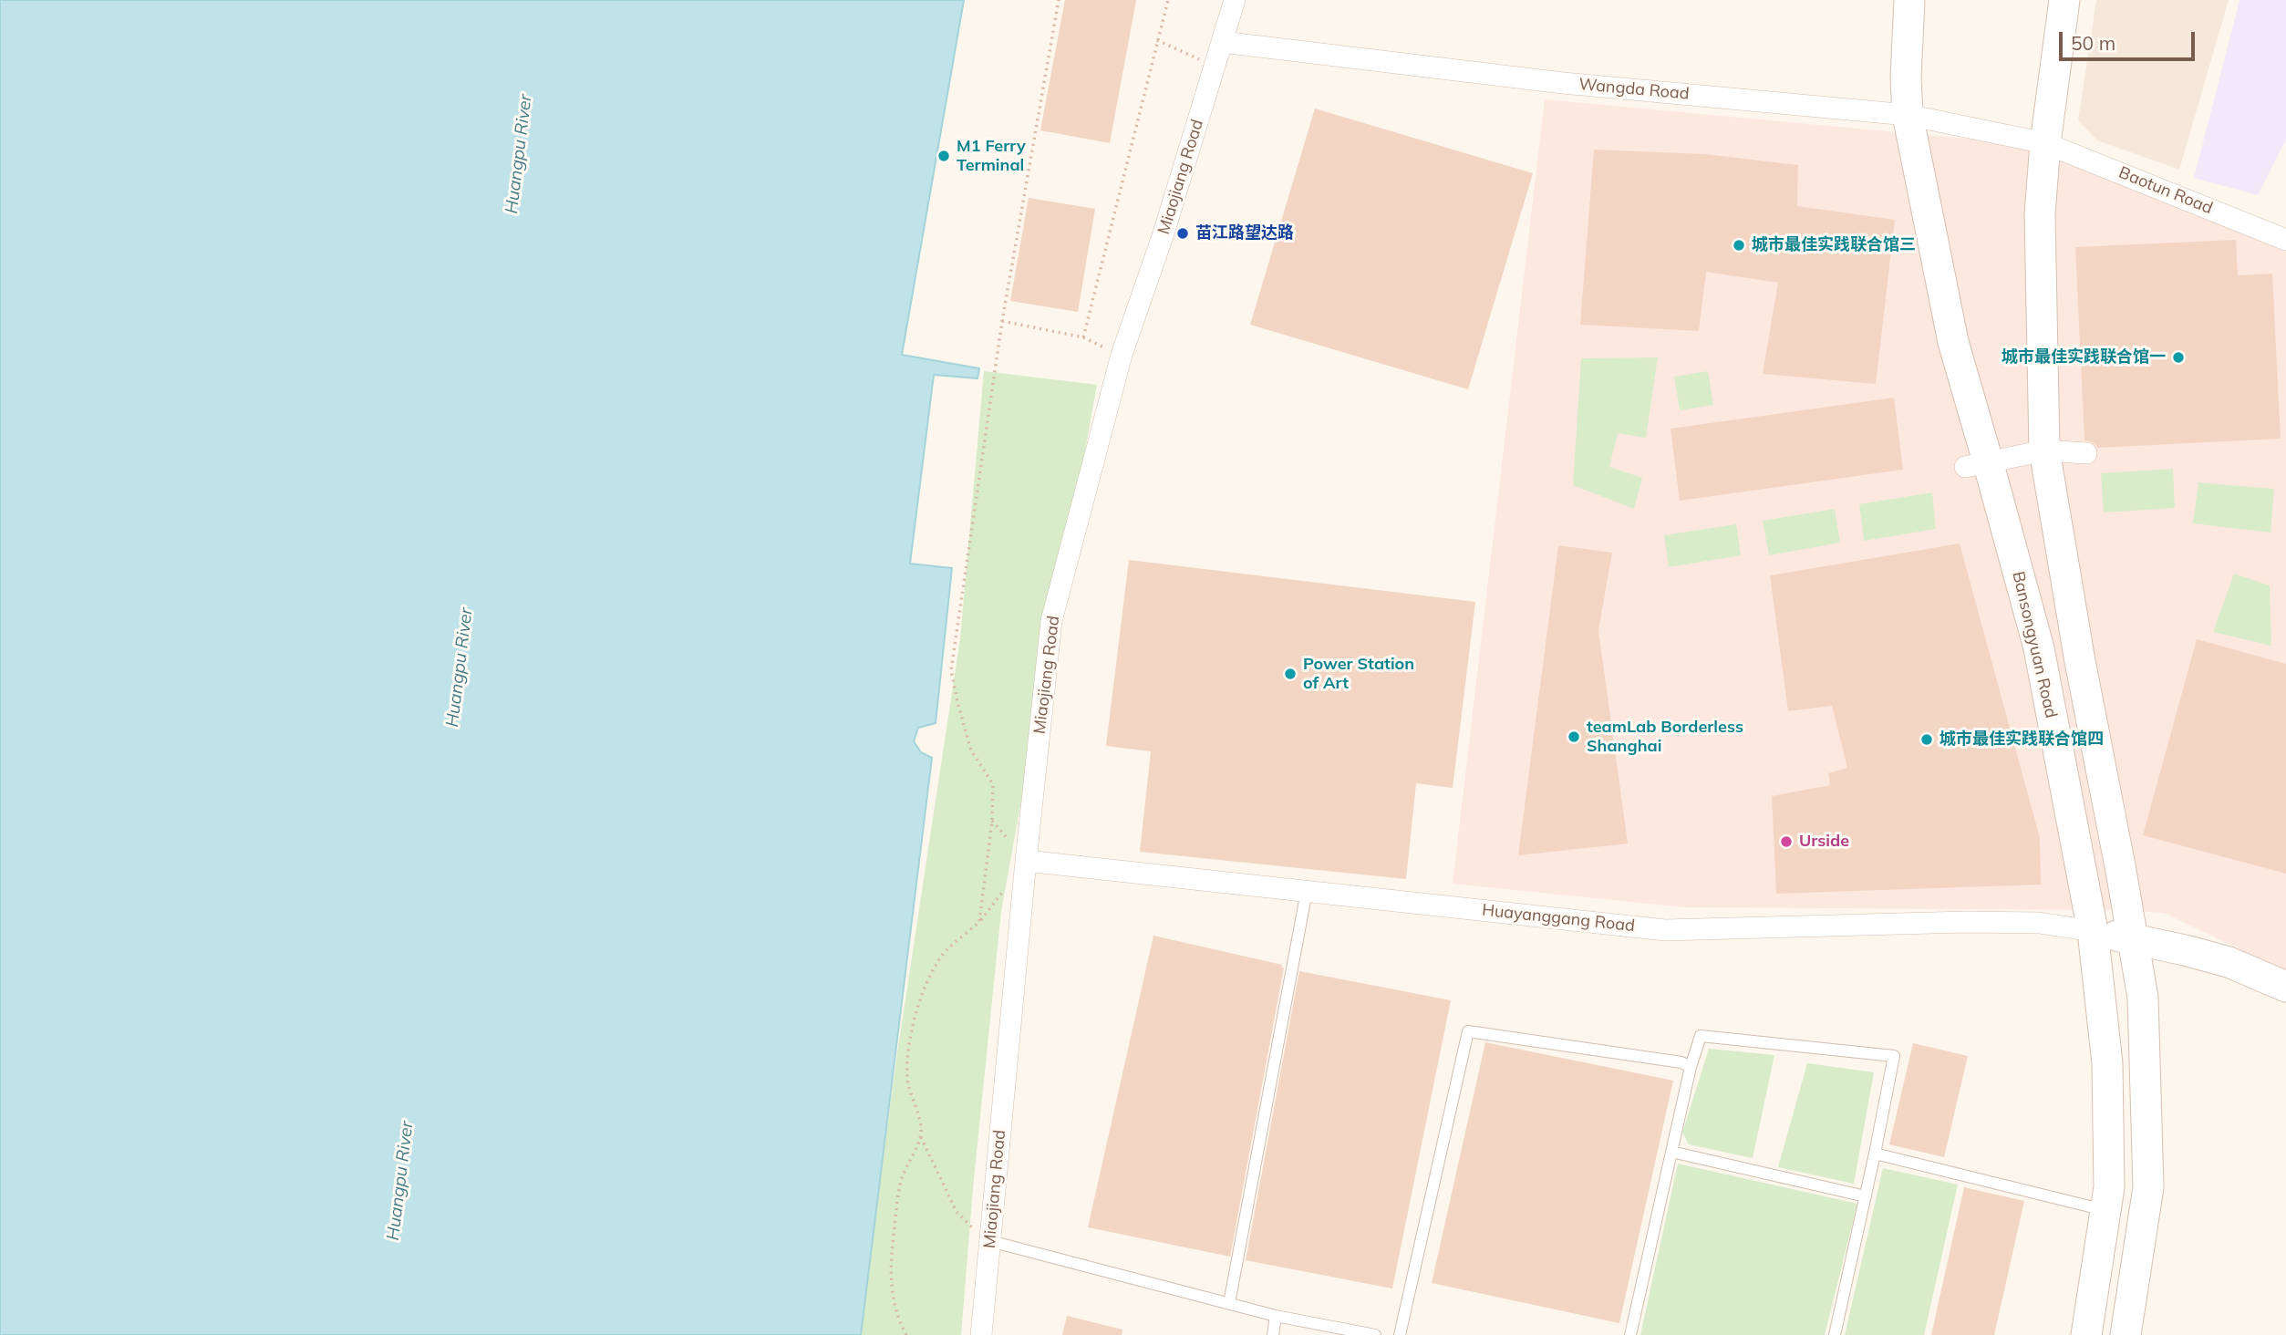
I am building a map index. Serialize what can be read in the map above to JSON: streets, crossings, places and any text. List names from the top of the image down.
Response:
{
  "streets": {
    "main road": ["Bansongyuan Road"],
    "street": [
      "Wangda Road",
      "Miaojiang Road",
      "Baotun Road",
      "Huayanggang Road"
    ]
  },
  "crossings": [
    ["Wangda Road", "Miaojiang Road"],
    ["Wangda Road", "Baotun Road"],
    ["Wangda Road", "Bansongyuan Road"],
    ["Miaojiang Road", "Huayanggang Road"],
    ["Bansongyuan Road", "Huayanggang Road"]
  ],
  "water": ["Huangpu River"],
  "places": [
    "M1 Ferry Terminal",
    "苗江路望达路",
    "城市最佳实践联合馆三",
    "城市最佳实践联合馆一",
    "Power Station of Art",
    "teamLab Borderless Shanghai",
    "城市最佳实践联合馆四",
    "Urside"
  ],
  "scale_bar": "50 m"
}
